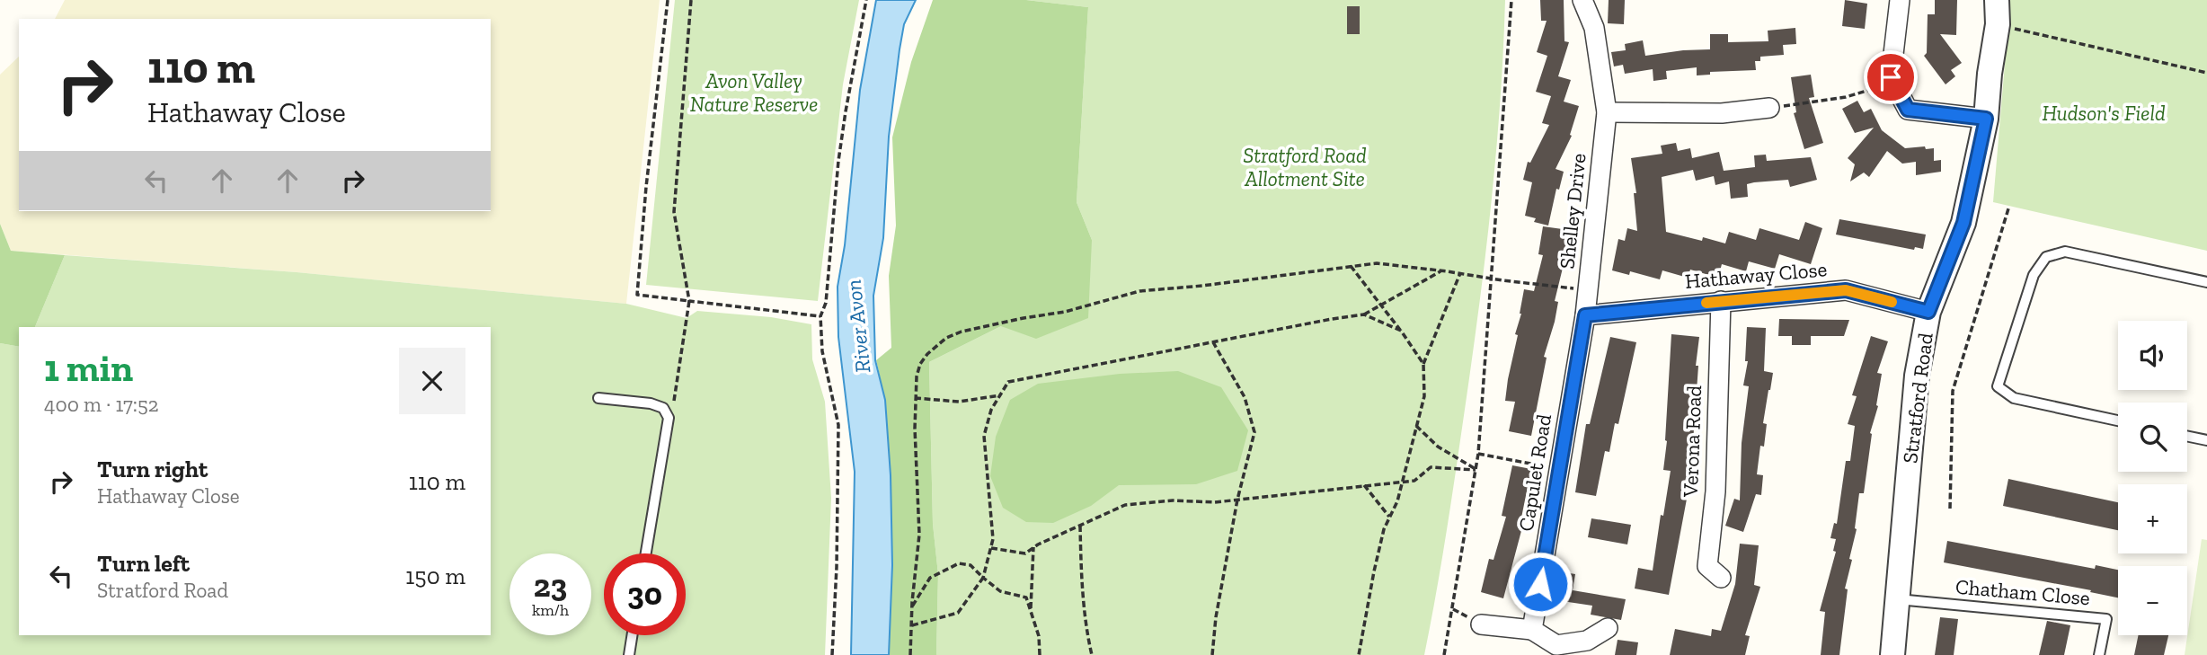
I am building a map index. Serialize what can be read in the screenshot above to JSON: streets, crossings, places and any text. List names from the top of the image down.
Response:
{
  "streets": {
    "street": [
      "Shelley Drive",
      "Hathaway Close",
      "Stratford Road",
      "Verona Road",
      "Capulet Road"
    ],
    "lane": ["Chatham Close"]
  },
  "crossings": [
    ["Shelley Drive", "Hathaway Close"],
    ["Shelley Drive", "Capulet Road"],
    ["Hathaway Close", "Stratford Road"],
    ["Hathaway Close", "Verona Road"],
    ["Hathaway Close", "Capulet Road"],
    ["Stratford Road", "Chatham Close"]
  ],
  "water": ["River Avon"],
  "parks": ["Avon Valley Nature Reserve", "Hudson's Field", "Stratford Road Allotment Site"],
  "page": {
    "turn": ["110 m", "Hathaway Close"],
    "map_buttons": ["+", "−"],
    "heading": ["1 min", "400 m · 17:52"],
    "list": [
      {
        "name": "Turn right",
        "note": "Hathaway Close",
        "value": "110 m"
      },
      {
        "name": "Turn left",
        "note": "Stratford Road",
        "value": "150 m"
      }
    ],
    "speed": "23 km/h",
    "limit": "30"
  }
}
